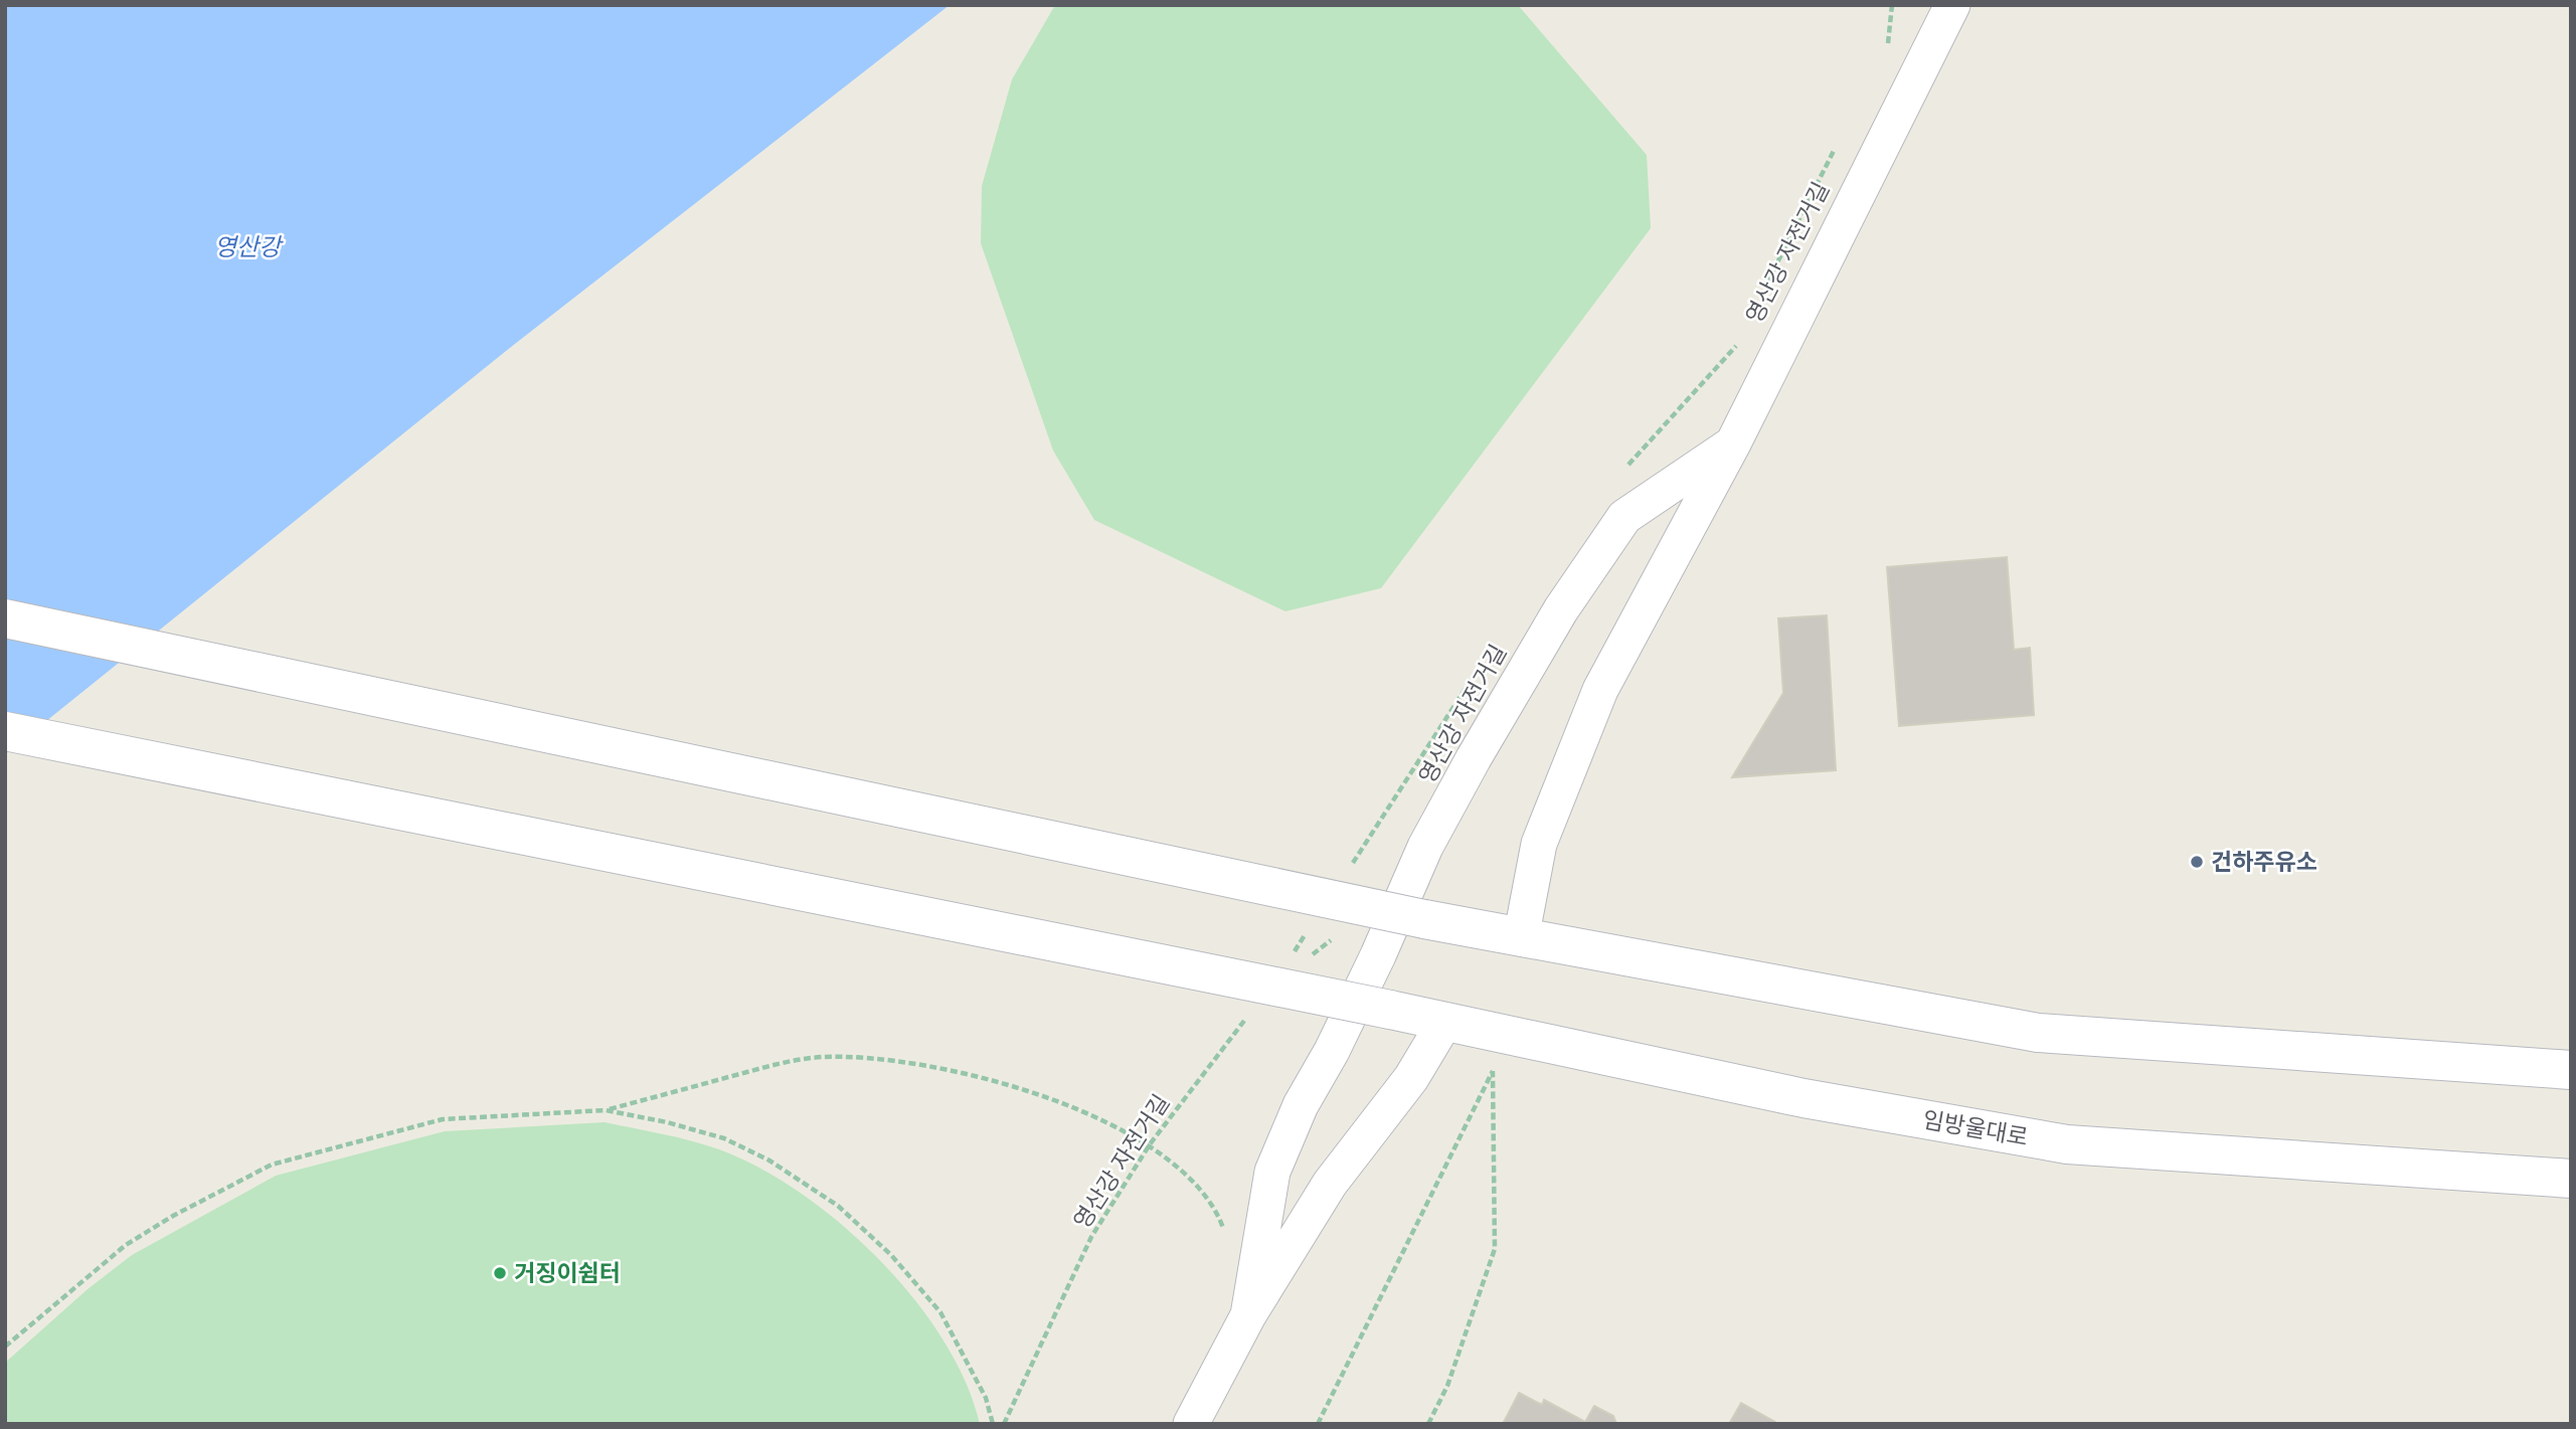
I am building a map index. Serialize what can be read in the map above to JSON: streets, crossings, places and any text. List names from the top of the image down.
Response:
{
  "streets": {
    "main road": ["임방울대로"],
    "path": ["영산강 자전거길"]
  },
  "water": ["영산강"],
  "places": ["건하주유소", "거징이쉼터"]
}
